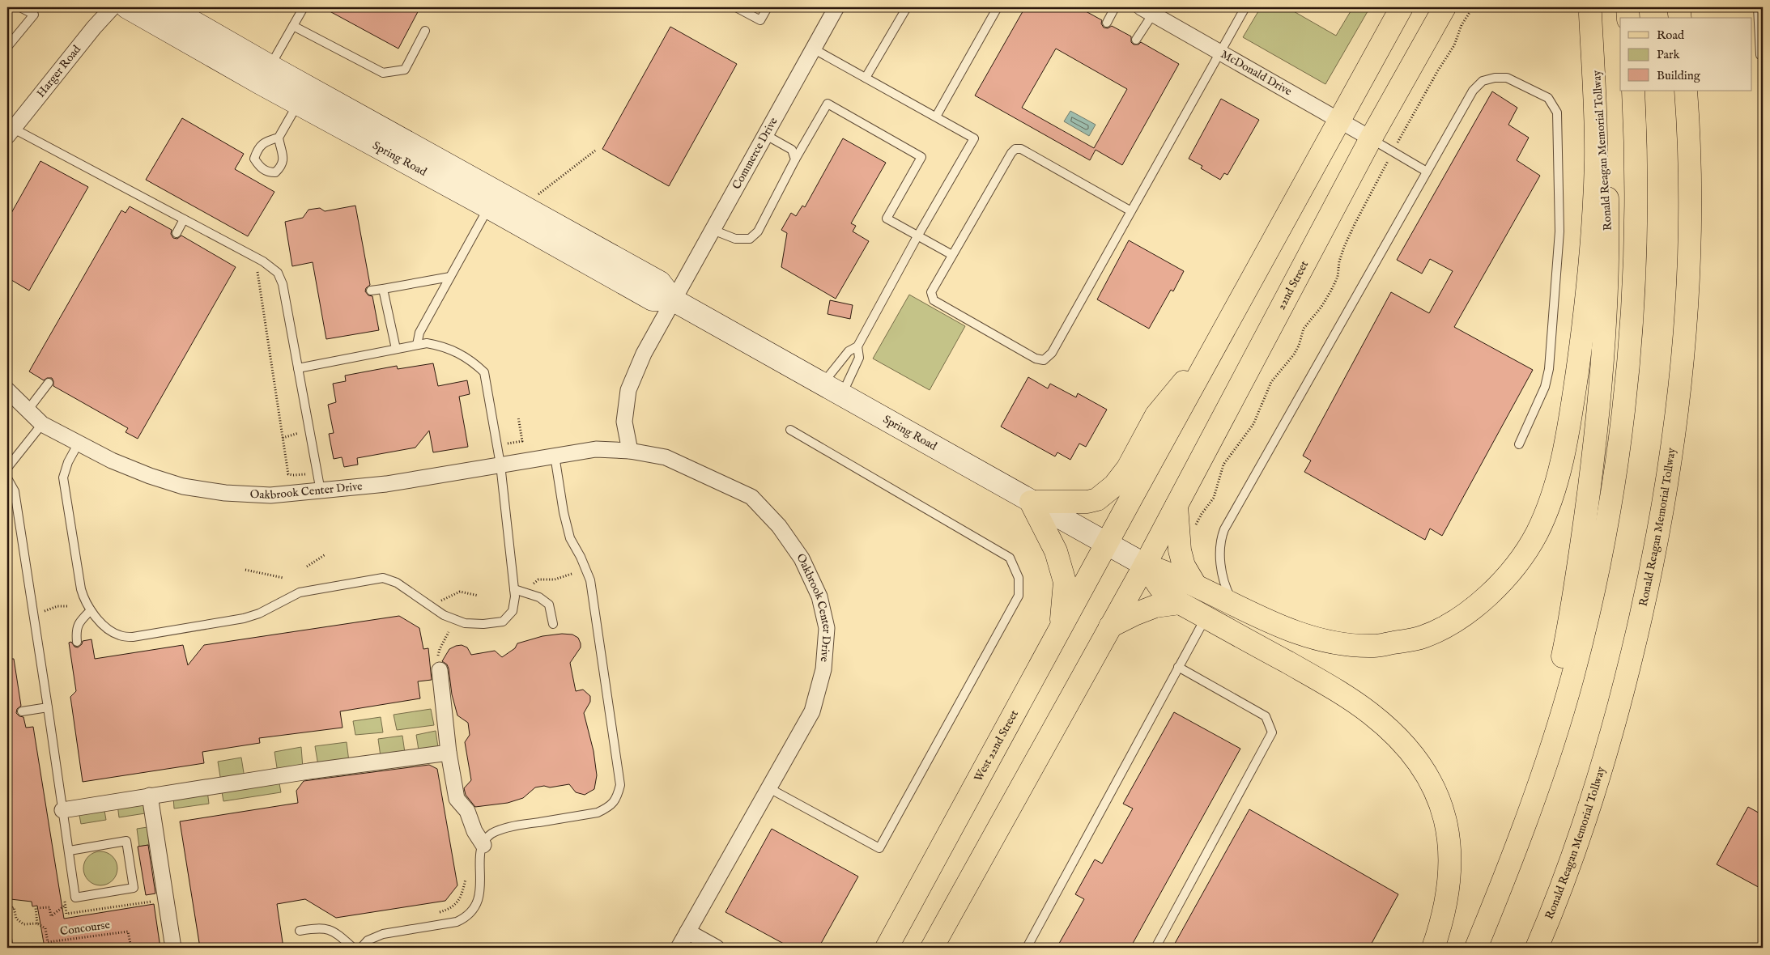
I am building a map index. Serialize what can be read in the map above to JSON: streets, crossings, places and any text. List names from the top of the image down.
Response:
{
  "streets": {
    "main road": ["Ronald Reagan Memorial Tollway", "22nd Street", "West 22nd Street"],
    "street": [
      "Harger Road",
      "McDonald Drive",
      "Commerce Drive",
      "Spring Road",
      "Oakbrook Center Drive"
    ],
    "path": ["Concourse"]
  },
  "crossings": [
    ["McDonald Drive", "22nd Street"],
    ["Commerce Drive", "Spring Road"],
    ["Spring Road", "22nd Street"],
    ["Spring Road", "West 22nd Street"]
  ],
  "legend": ["Road", "Park", "Building"]
}
